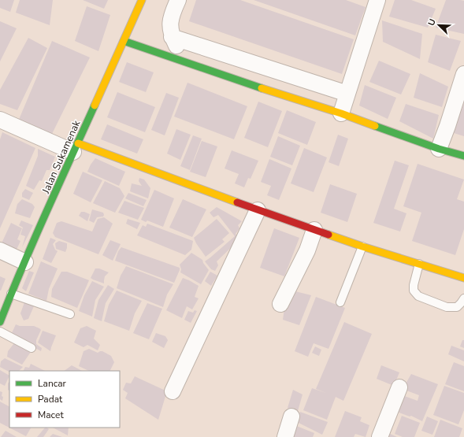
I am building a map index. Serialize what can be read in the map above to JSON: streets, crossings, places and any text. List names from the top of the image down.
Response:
{
  "streets": {
    "street": ["Jalan Sukamenak"]
  },
  "legend": ["Lancar", "Padat", "Macet"],
  "north": "top left"
}
